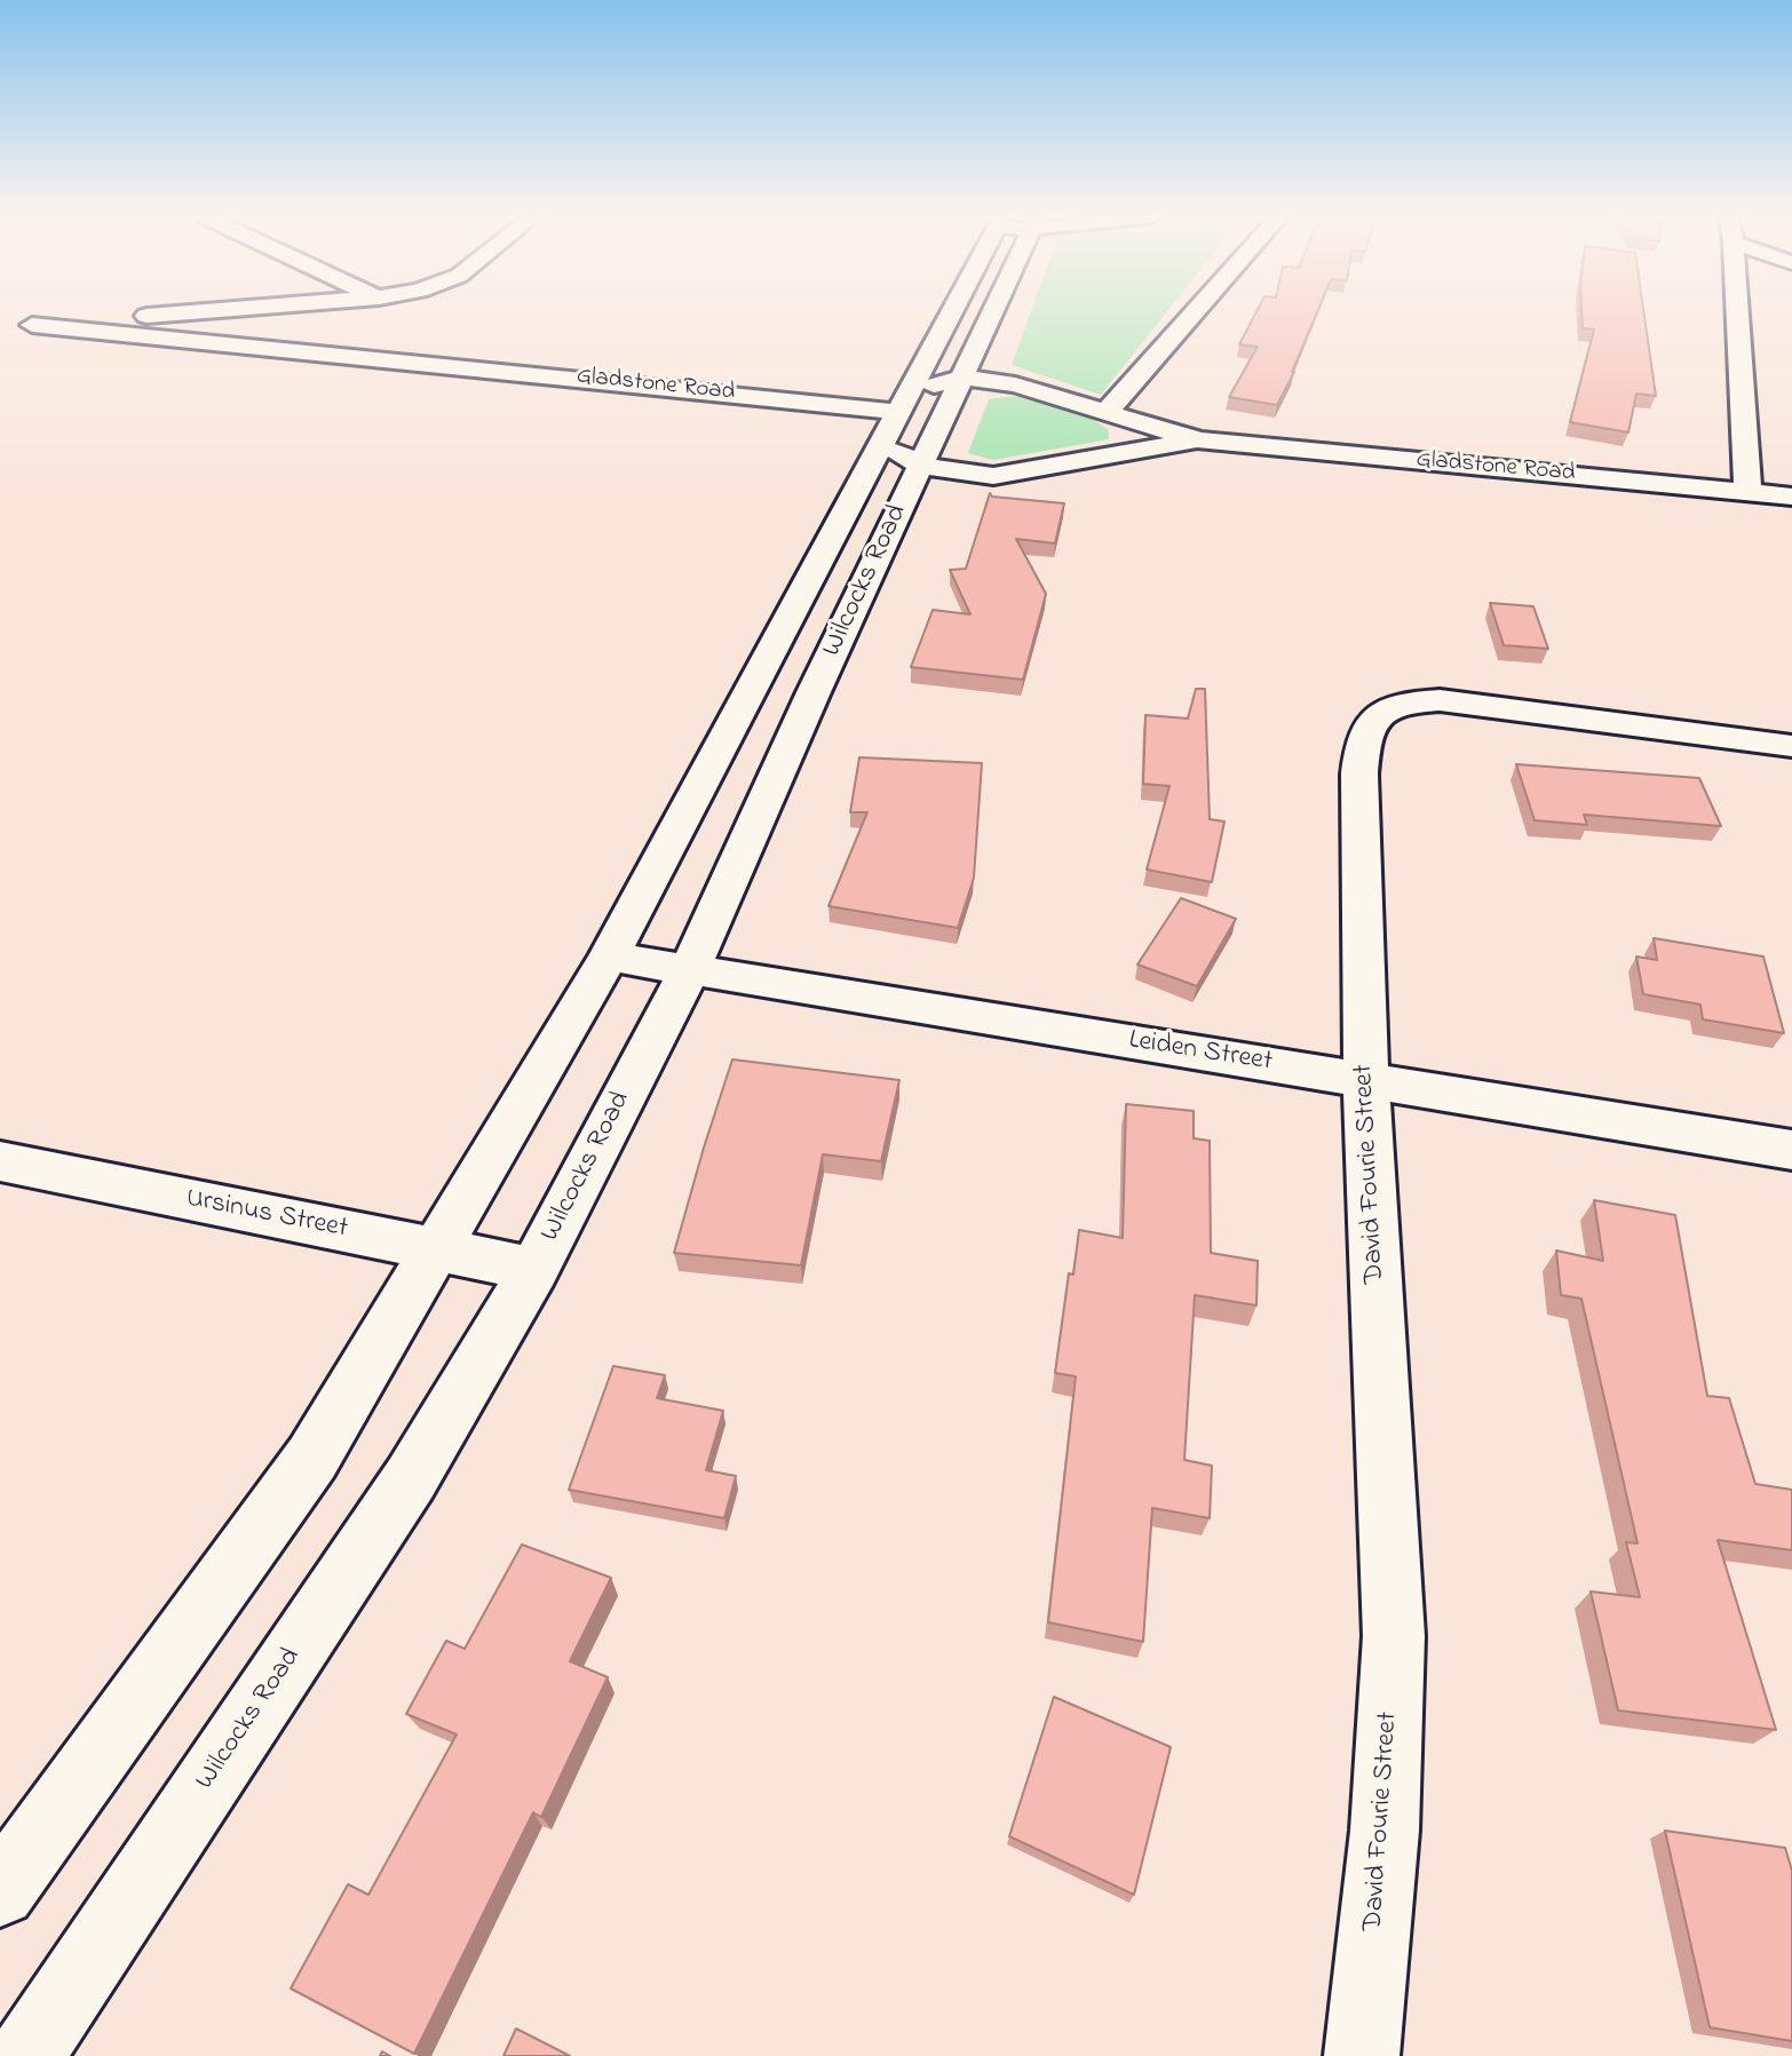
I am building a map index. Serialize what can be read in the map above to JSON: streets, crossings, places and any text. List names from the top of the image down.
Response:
{
  "streets": {
    "street": [
      "Gladstone Road",
      "Wilcocks Road",
      "Leiden Street",
      "David Fourie Street",
      "Ursinus Street"
    ]
  },
  "crossings": [
    ["Gladstone Road", "Wilcocks Road"],
    ["Wilcocks Road", "Leiden Street"],
    ["Wilcocks Road", "Ursinus Street"],
    ["Leiden Street", "David Fourie Street"]
  ]
}
